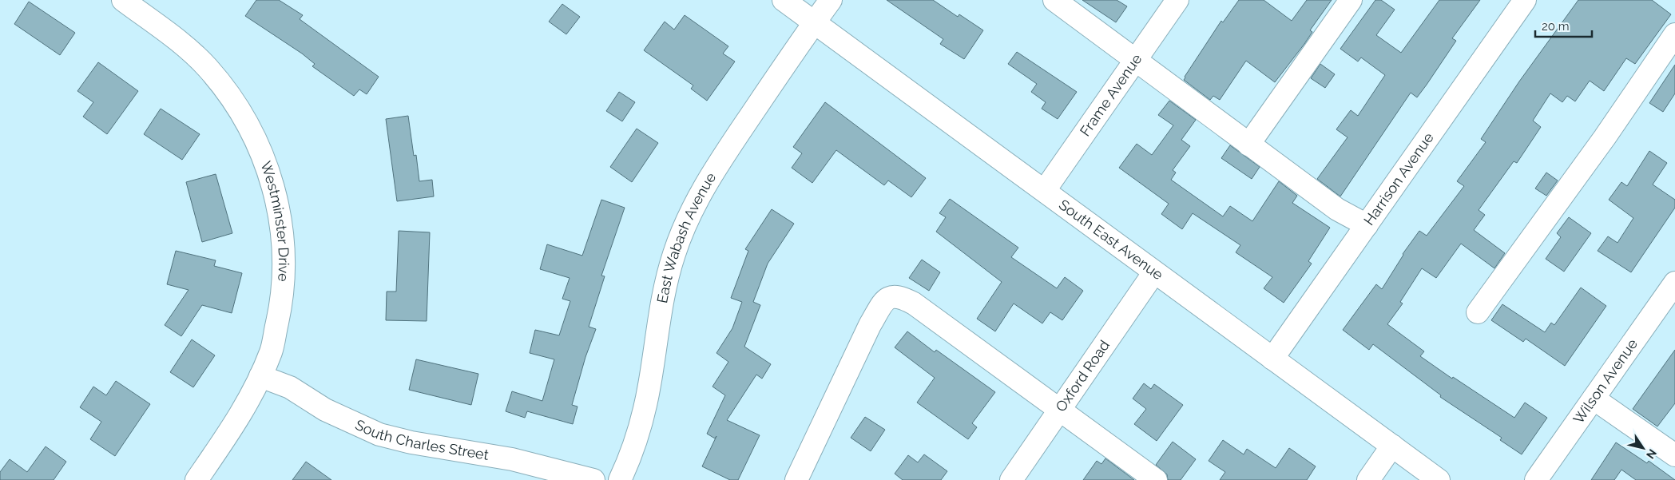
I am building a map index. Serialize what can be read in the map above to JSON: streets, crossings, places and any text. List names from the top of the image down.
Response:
{
  "streets": {
    "street": [
      "Frame Avenue",
      "Harrison Avenue",
      "Westminster Drive",
      "East Wabash Avenue",
      "South East Avenue",
      "Oxford Road",
      "Wilson Avenue",
      "South Charles Street"
    ]
  },
  "crossings": [
    ["Frame Avenue", "South East Avenue"],
    ["Harrison Avenue", "South East Avenue"],
    ["Westminster Drive", "South Charles Street"],
    ["East Wabash Avenue", "South East Avenue"],
    ["South East Avenue", "Oxford Road"]
  ],
  "scale_bar": "20 m",
  "north": "bottom right"
}
